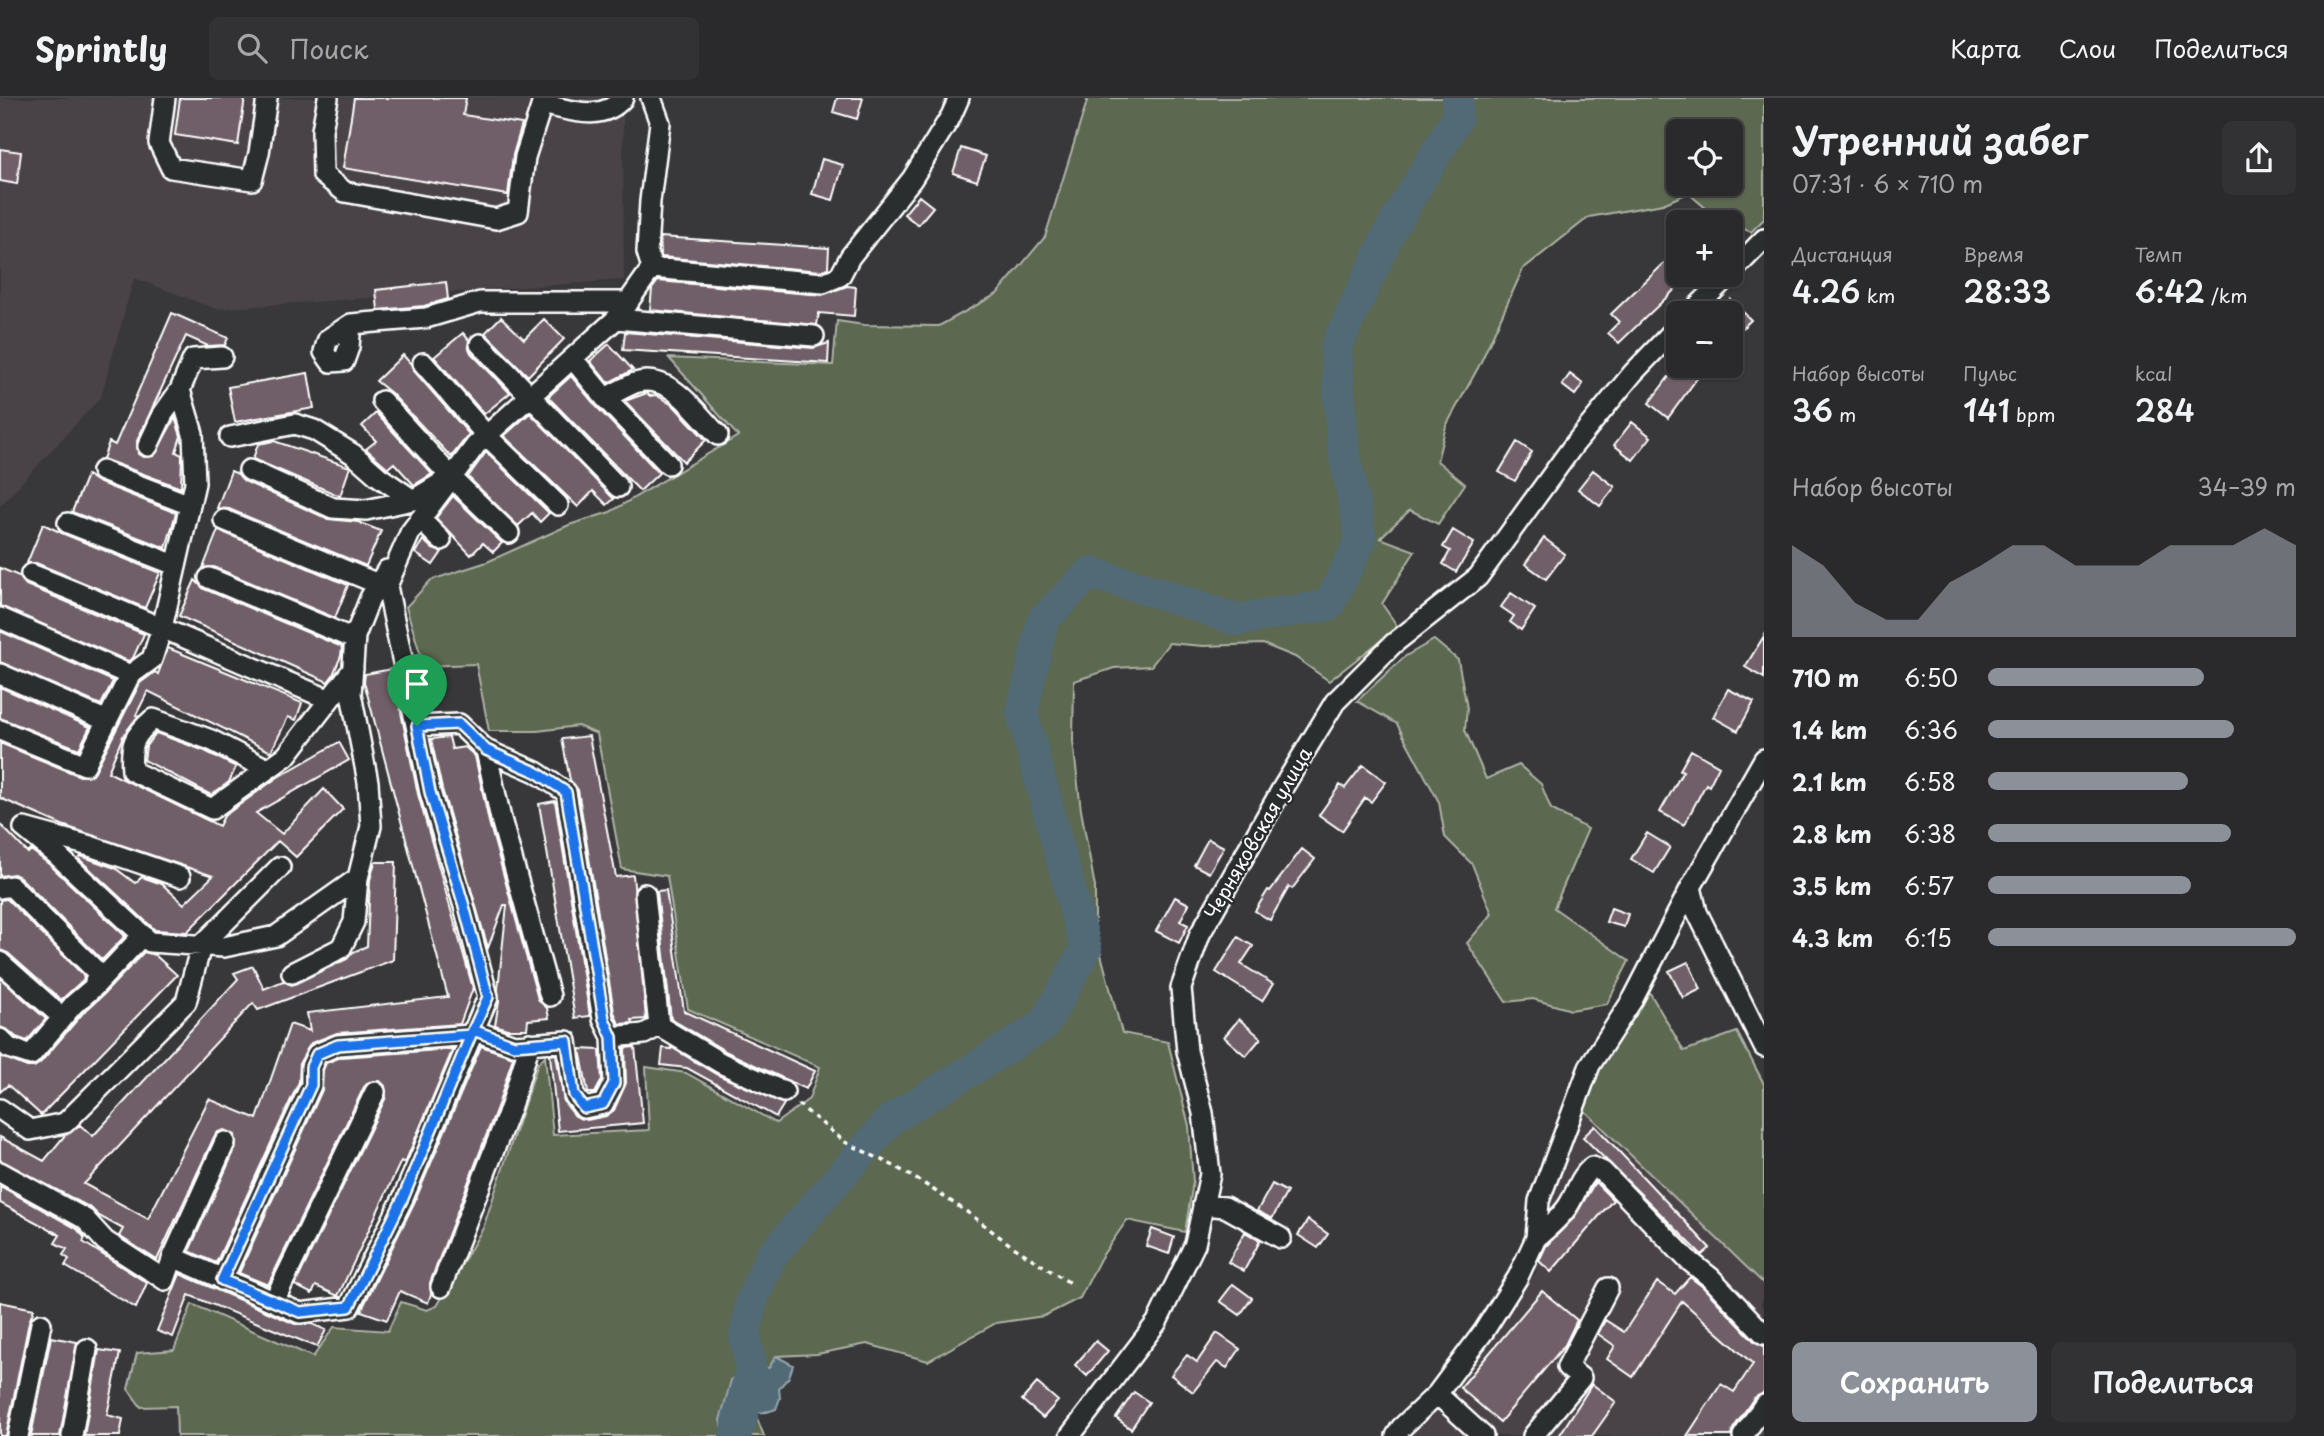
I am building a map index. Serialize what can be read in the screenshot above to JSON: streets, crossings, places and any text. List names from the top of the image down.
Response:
{
  "streets": {
    "street": ["Черняковская улица"]
  },
  "page": {
    "header": "Sprintly",
    "search": "Поиск",
    "nav": ["Карта", "Слои", "Поделиться"],
    "heading": ["Утренний забег", "07:31 · 6 × 710 m"],
    "map_buttons": ["+", "−"],
    "stats": [
      ["Дистанция", "4.26 km"],
      ["Время", "28:33"],
      ["Темп", "6:42 /km"],
      ["Набор высоты", "36 m"],
      ["Пульс", "141 bpm"],
      ["kcal", "284"]
    ],
    "chart": ["Набор высоты", "34–39 m"],
    "list": [
      {
        "name": "710 m",
        "note": "6:50"
      },
      {
        "name": "1.4 km",
        "note": "6:36"
      },
      {
        "name": "2.1 km",
        "note": "6:58"
      },
      {
        "name": "2.8 km",
        "note": "6:38"
      },
      {
        "name": "3.5 km",
        "note": "6:57"
      },
      {
        "name": "4.3 km",
        "note": "6:15"
      }
    ],
    "buttons": ["Сохранить", "Поделиться"]
  }
}
